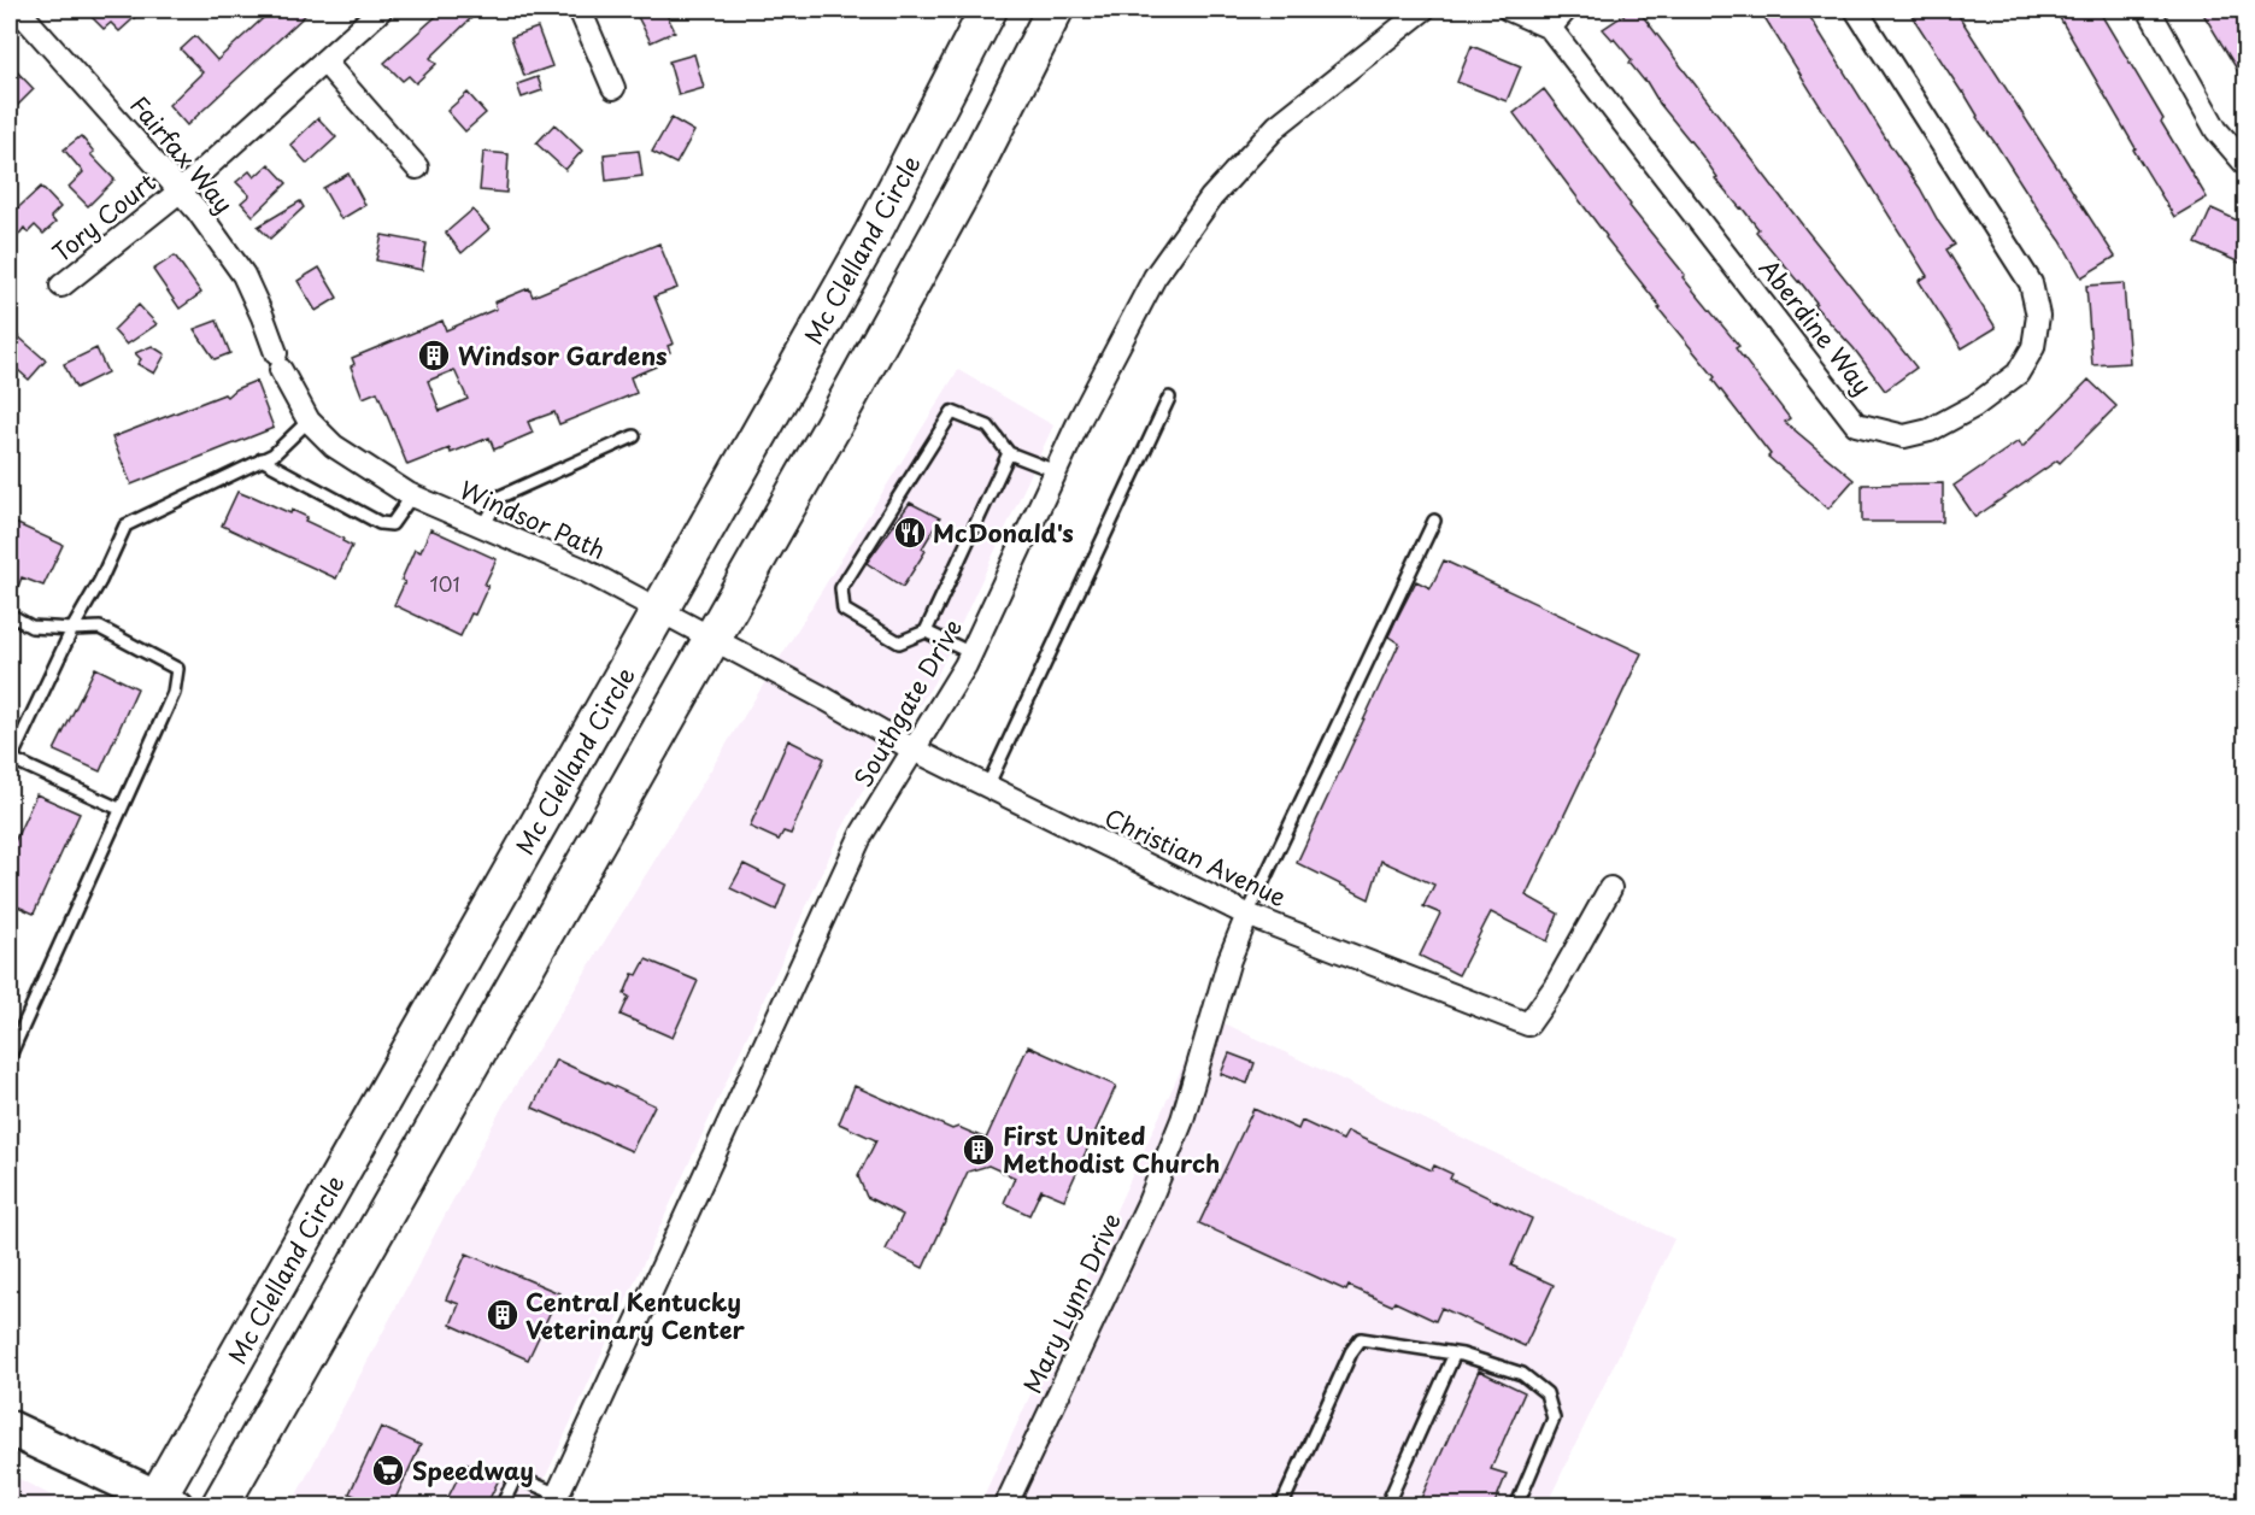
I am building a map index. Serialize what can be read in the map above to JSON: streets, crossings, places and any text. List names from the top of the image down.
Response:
{
  "streets": {
    "highway": ["Mc Clelland Circle"],
    "street": [
      "Fairfax Way",
      "Tory Court",
      "Aberdine Way",
      "Windsor Path",
      "Southgate Drive",
      "Christian Avenue",
      "Mary Lynn Drive"
    ]
  },
  "crossings": [
    ["Fairfax Way", "Tory Court"],
    ["Fairfax Way", "Windsor Path"],
    ["Mc Clelland Circle", "Windsor Path"],
    ["Windsor Path", "Christian Avenue"],
    ["Southgate Drive", "Christian Avenue"],
    ["Christian Avenue", "Mary Lynn Drive"]
  ],
  "places": {
    "building": ["Windsor Gardens", "First United Methodist Church", "Central Kentucky Veterinary Center"],
    "restaurant": ["McDonald's"],
    "supermarket": ["Speedway"]
  },
  "house_numbers": ["101"]
}
